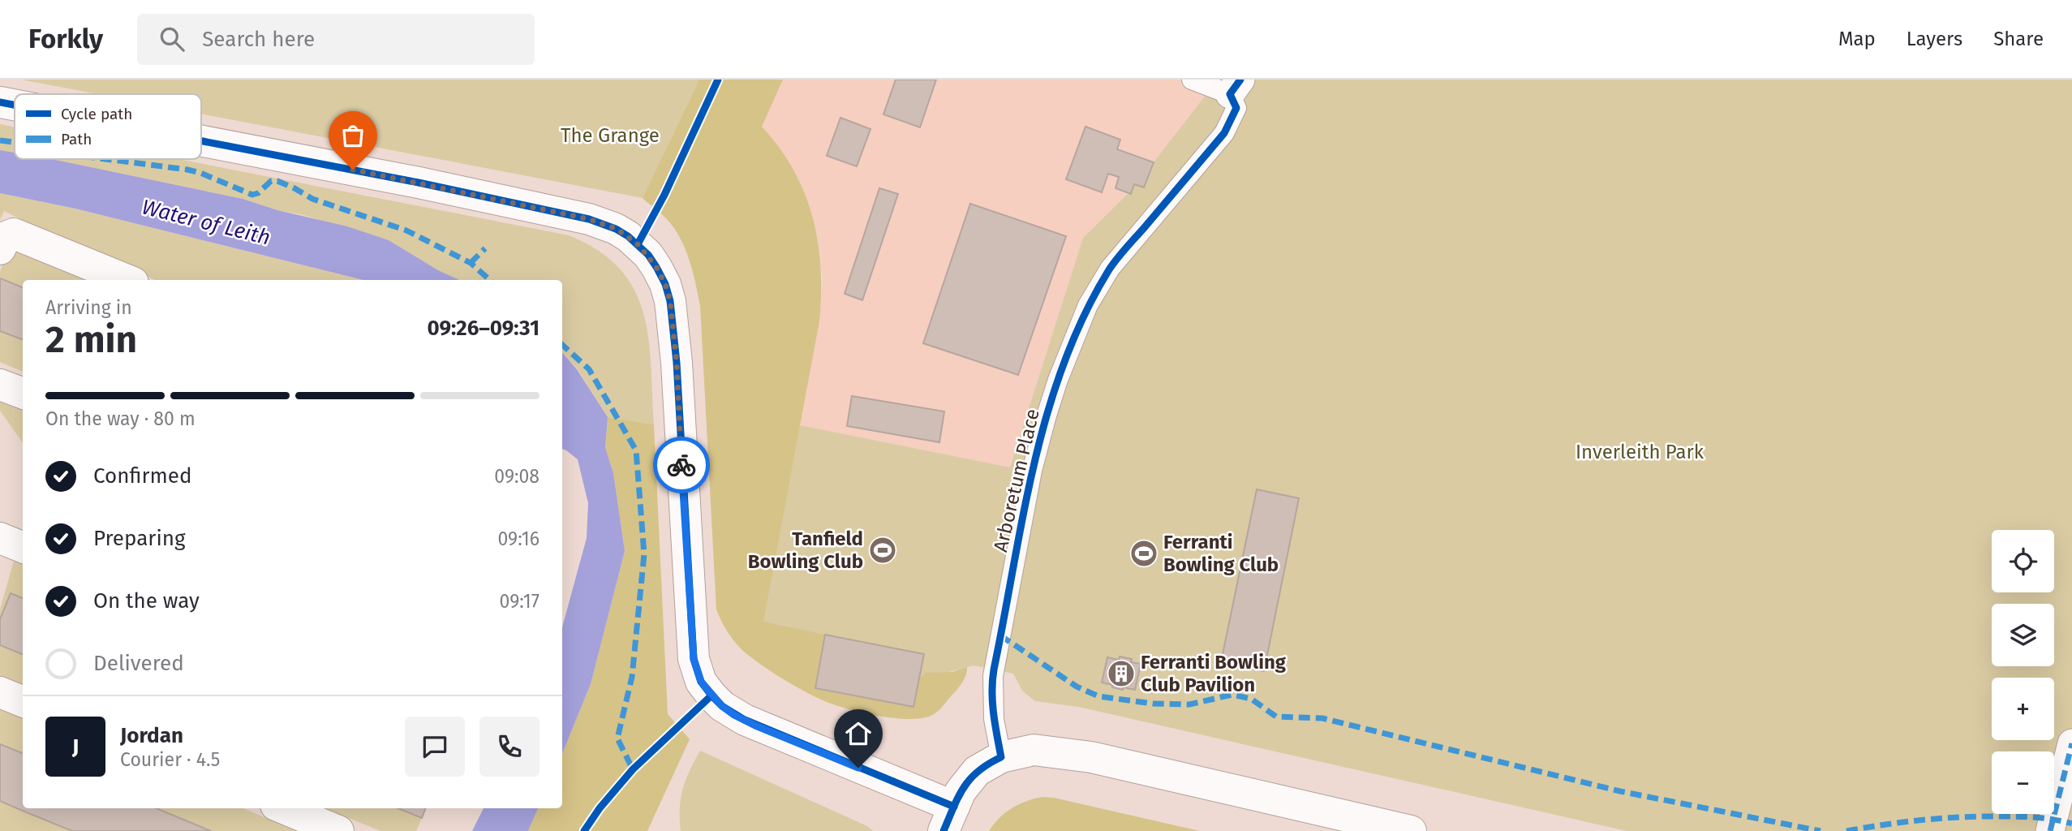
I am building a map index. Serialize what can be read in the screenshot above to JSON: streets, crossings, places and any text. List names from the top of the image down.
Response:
{
  "streets": {
    "lane": ["Arboretum Place"]
  },
  "water": ["Water of Leith"],
  "parks": ["The Grange", "Inverleith Park"],
  "places": {
    "sports": ["Tanfield Bowling Club", "Ferranti Bowling Club"],
    "building": ["Ferranti Bowling Club Pavilion"]
  },
  "legend": ["Cycle path", "Path"],
  "page": {
    "header": "Forkly",
    "search": "Search here",
    "nav": ["Map", "Layers", "Share"],
    "heading": ["2 min", "Arriving in", "09:26–09:31"],
    "panel": ["Jordan", "Courier · 4.5"],
    "bar": "On the way · 80 m",
    "list": [
      ["Confirmed", "09:08"],
      ["Preparing", "09:16"],
      ["On the way", "09:17"],
      "Delivered"
    ],
    "map_buttons": ["+", "−"],
    "round": "J"
  }
}
